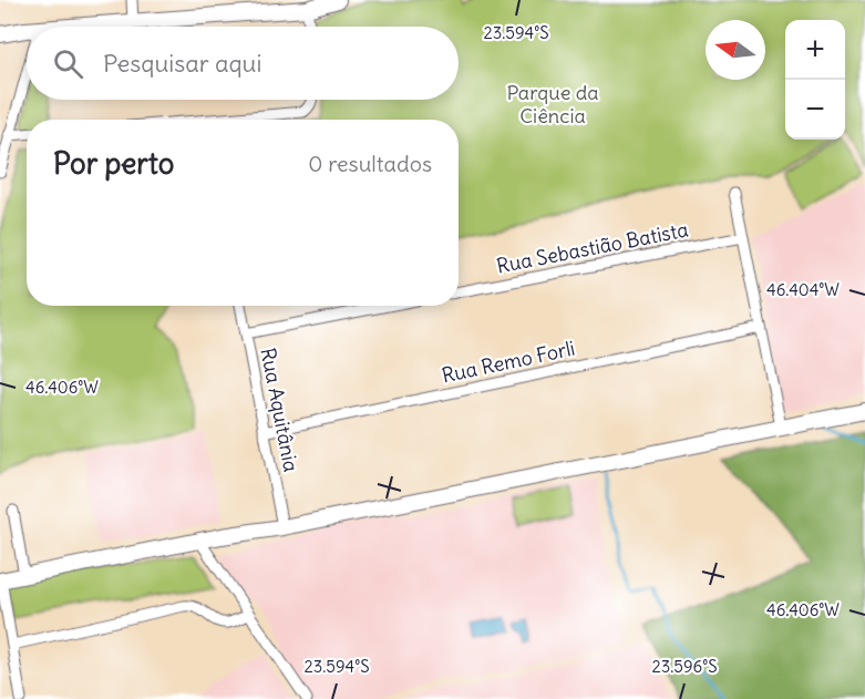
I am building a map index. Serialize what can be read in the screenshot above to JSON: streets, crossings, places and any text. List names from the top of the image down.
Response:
{
  "streets": {
    "street": ["Rua Sebastião Batista", "Rua Remo Forli", "Rua Aquitânia"]
  },
  "crossings": [
    ["Rua Remo Forli", "Rua Aquitânia"]
  ],
  "parks": ["Parque da Ciência"],
  "north": "left",
  "page": {
    "map_buttons": ["+", "−"],
    "search": "Pesquisar aqui",
    "heading": ["Por perto", "0 resultados"]
  },
  "coordinates": [
    "23.594°S",
    "46.404°W",
    "46.406°W",
    "23.596°S"
  ]
}
